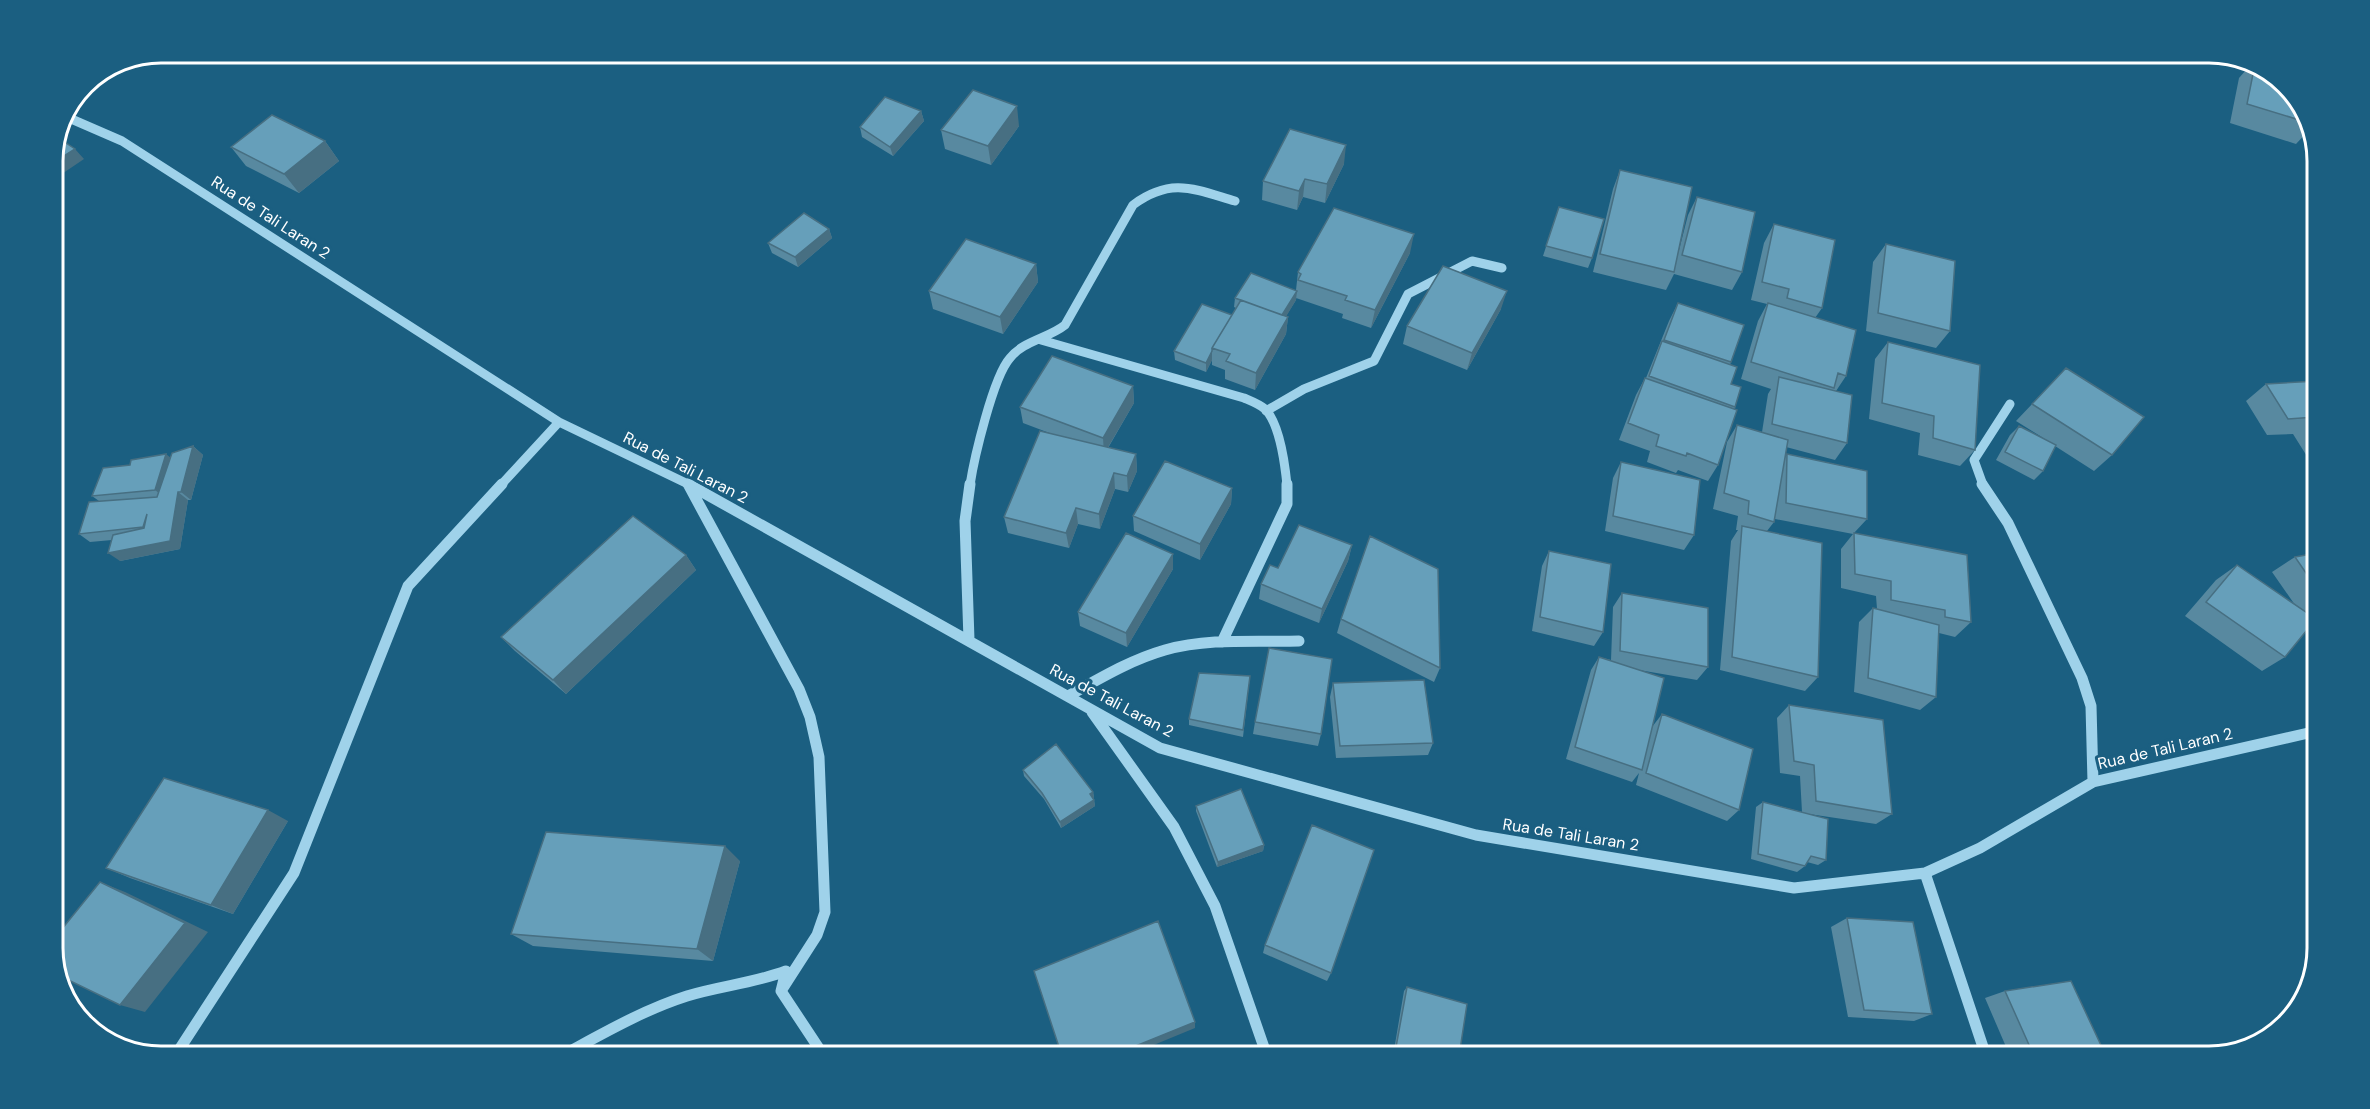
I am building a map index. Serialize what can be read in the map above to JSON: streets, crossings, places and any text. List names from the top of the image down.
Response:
{
  "streets": {
    "street": ["Rua de Tali Laran 2"]
  }
}
